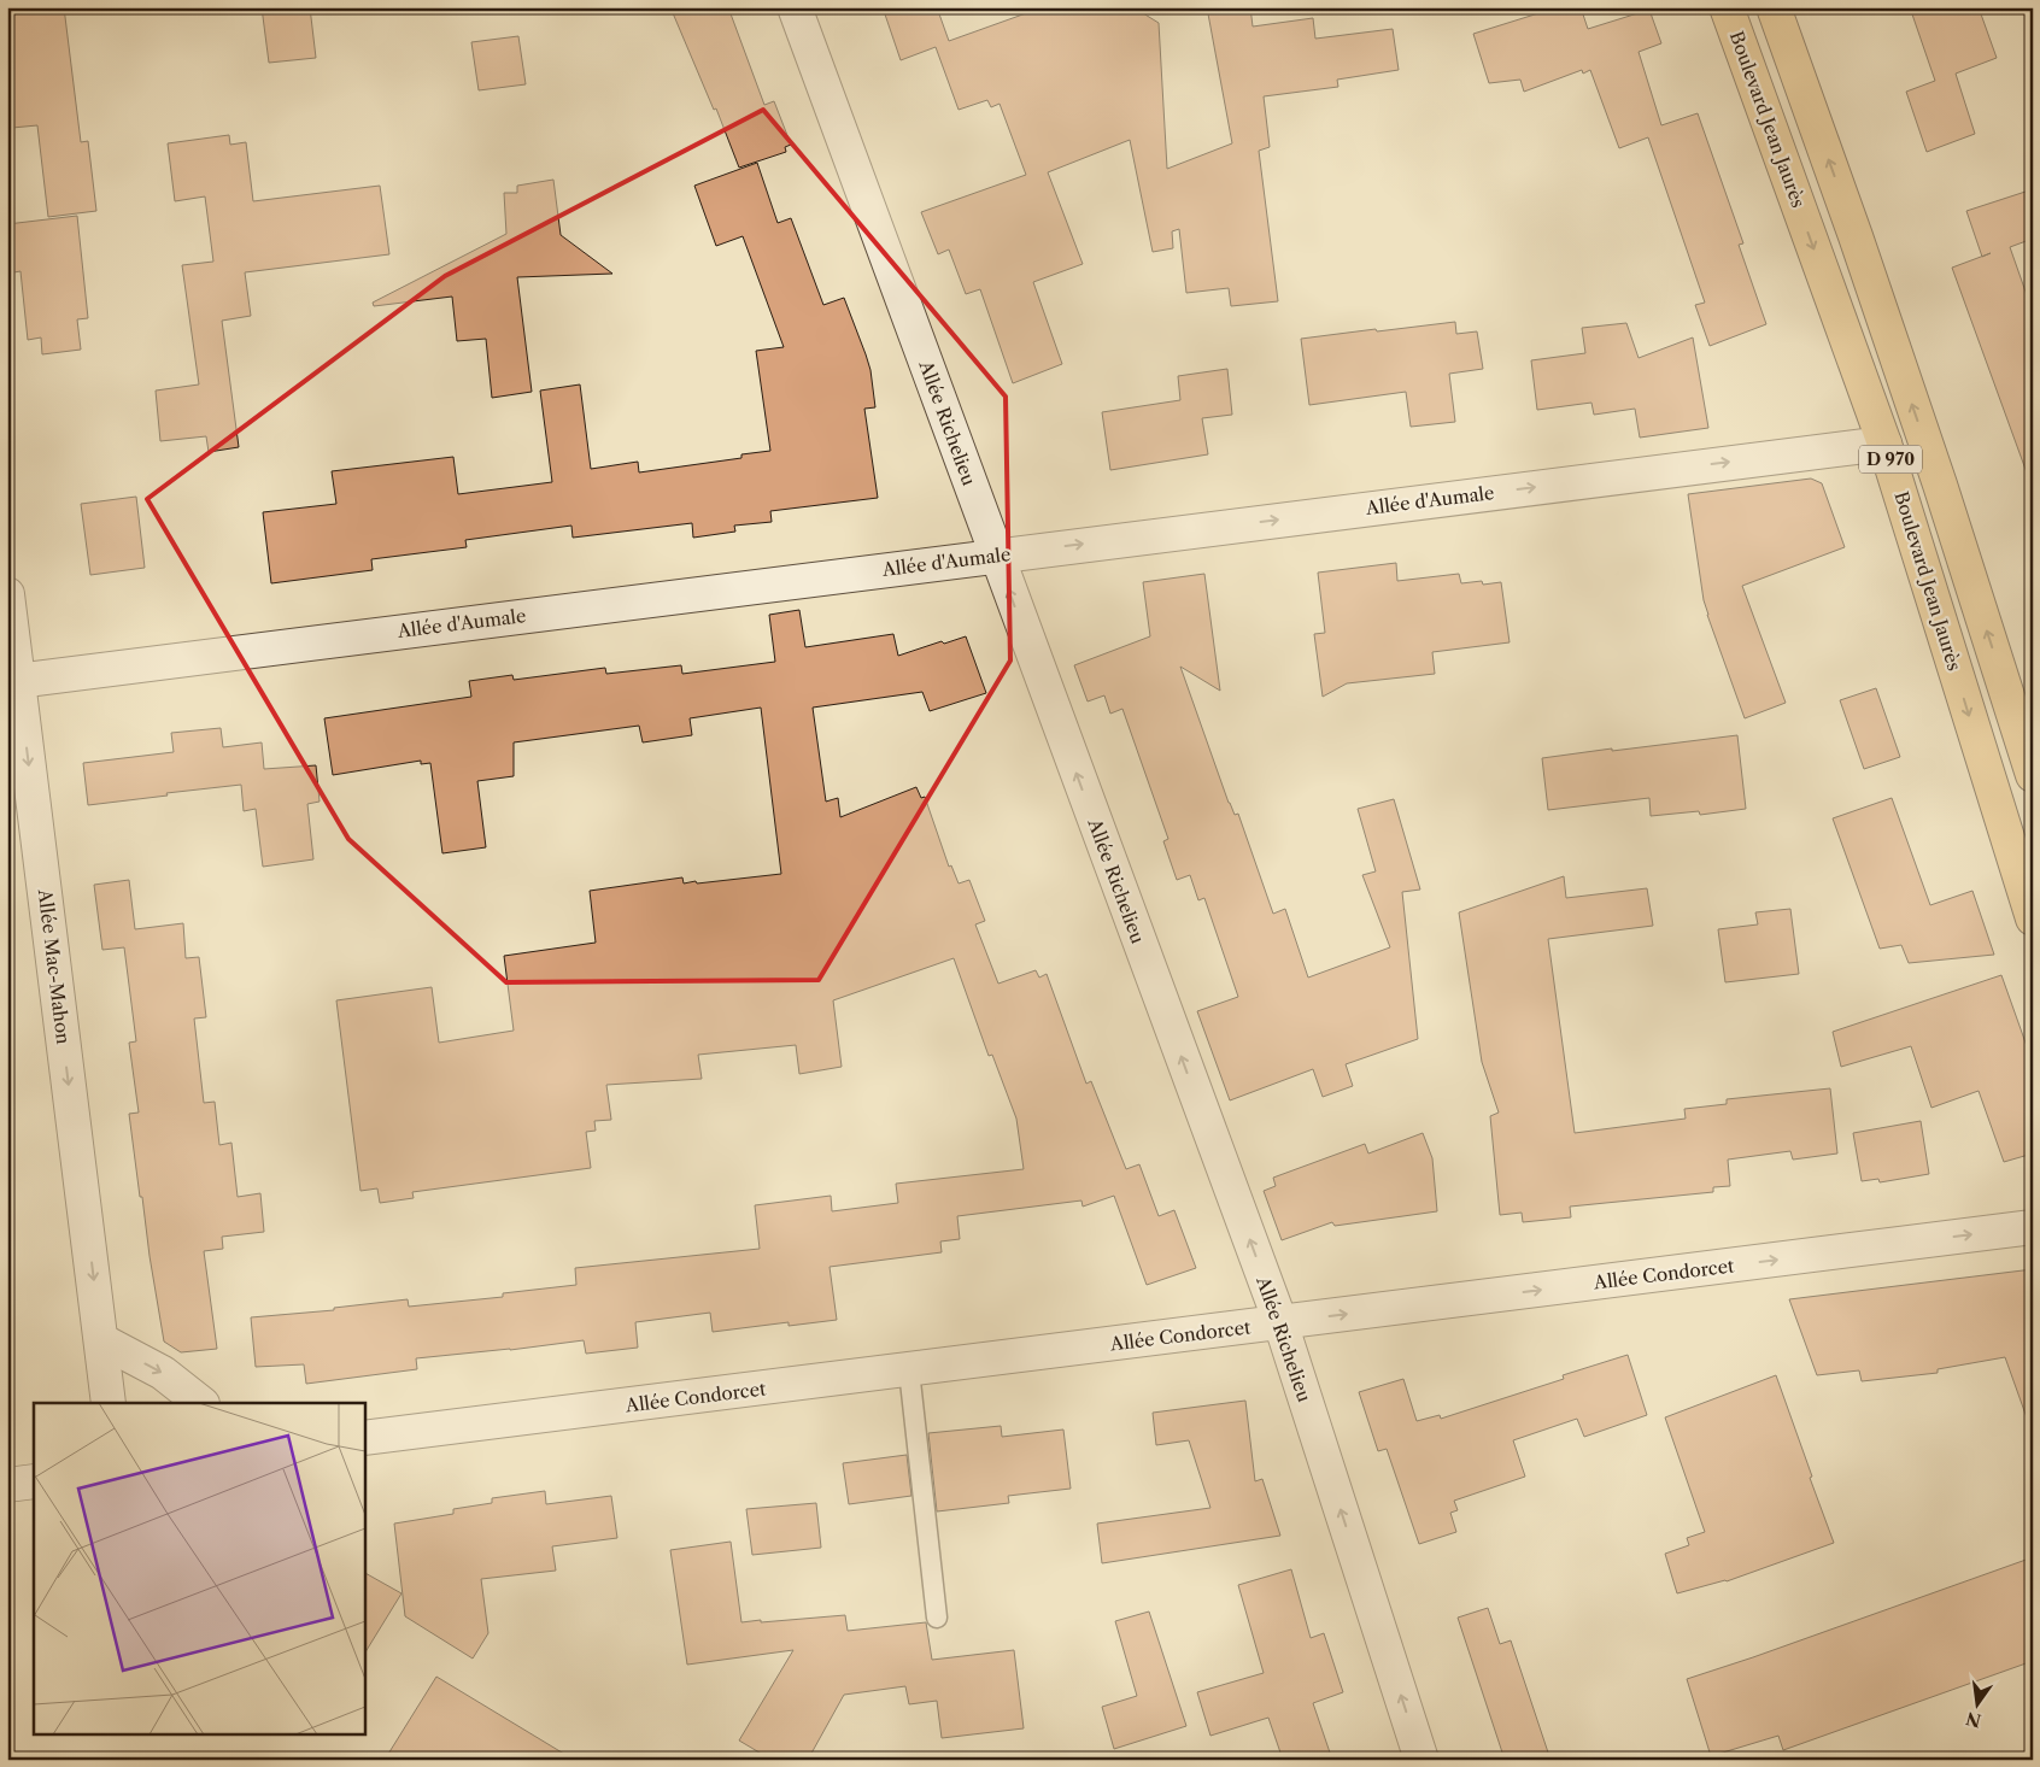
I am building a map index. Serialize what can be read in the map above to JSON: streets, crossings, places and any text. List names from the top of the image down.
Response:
{
  "streets": {
    "main road": ["Boulevard Jean Jaurès", "D 970"],
    "street": [
      "Allée Richelieu",
      "Allée d'Aumale",
      "Allée Mac-Mahon",
      "Allée Condorcet"
    ]
  },
  "crossings": [
    ["Boulevard Jean Jaurès", "Allée d'Aumale"],
    ["Allée Richelieu", "Allée d'Aumale"],
    ["Allée Richelieu", "Allée Condorcet"],
    ["Allée d'Aumale", "Allée Mac-Mahon"]
  ],
  "one_way": [
    "Allée Richelieu",
    "Allée d'Aumale",
    "Allée Mac-Mahon",
    "Allée Condorcet"
  ],
  "north": "bottom"
}
